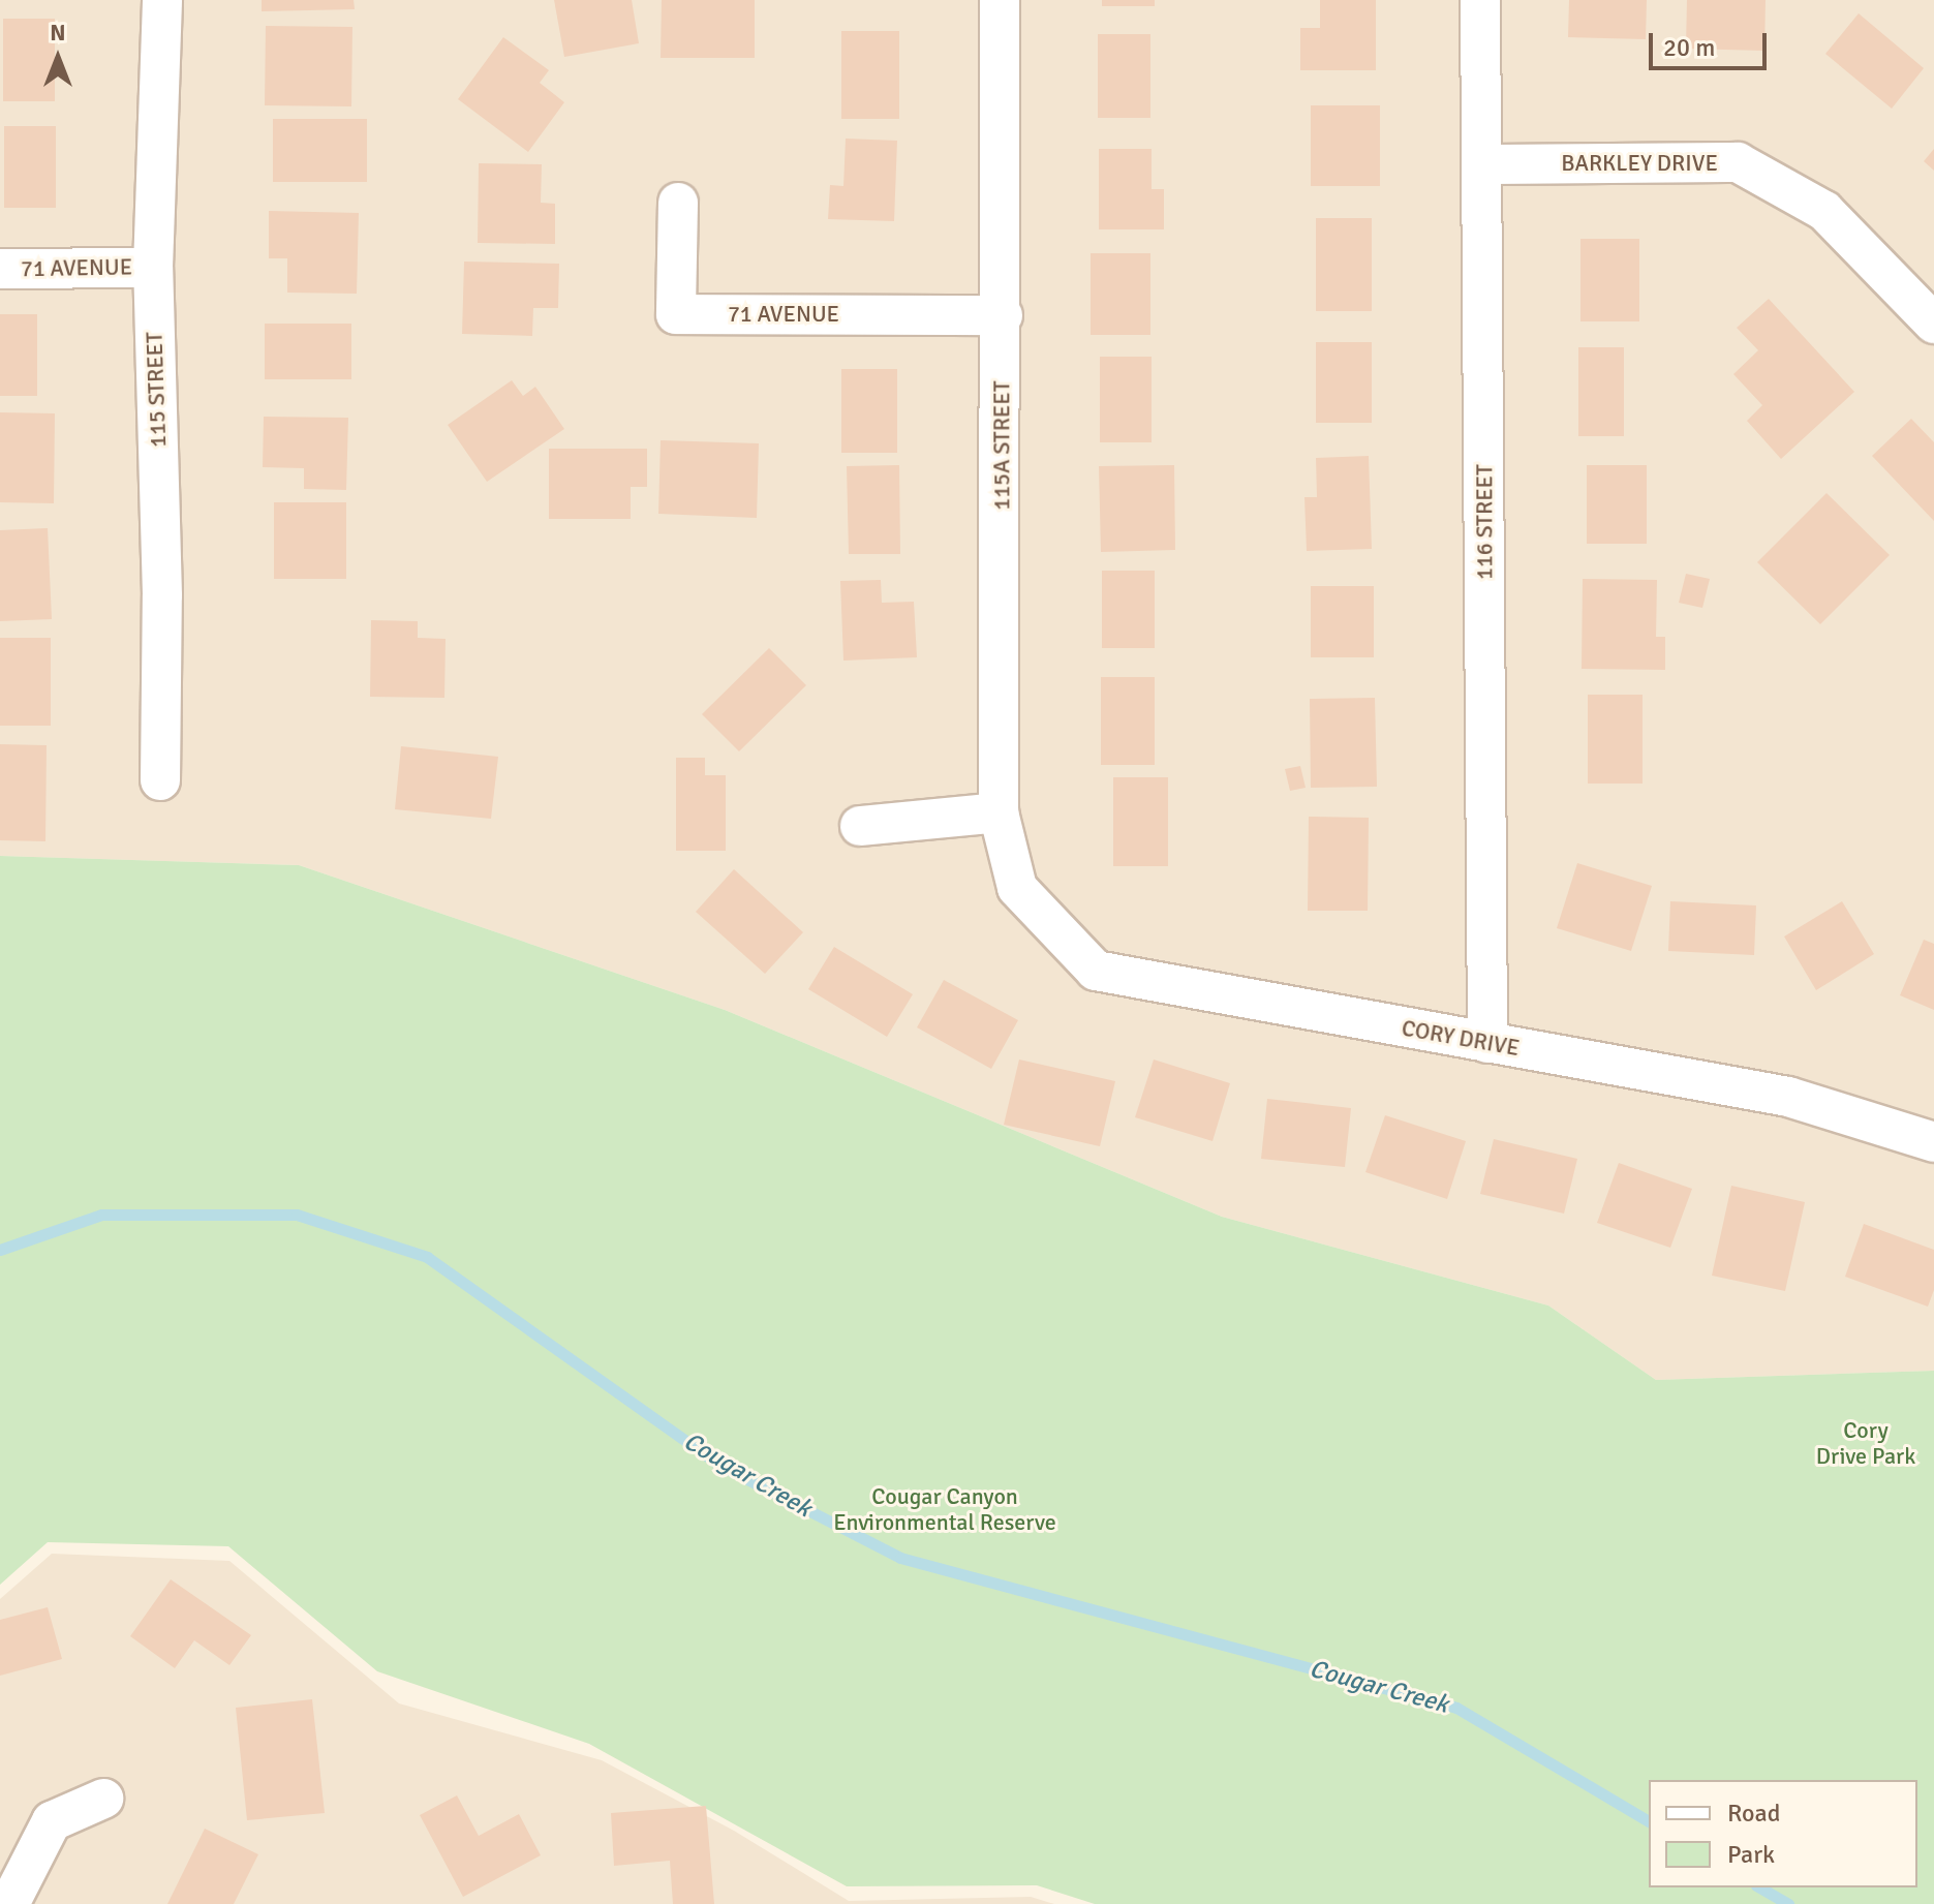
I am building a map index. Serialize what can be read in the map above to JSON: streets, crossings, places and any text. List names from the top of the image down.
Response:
{
  "streets": {
    "street": [
      "BARKLEY DRIVE",
      "71 AVENUE",
      "115 STREET",
      "115A STREET",
      "116 STREET",
      "CORY DRIVE"
    ]
  },
  "crossings": [
    ["BARKLEY DRIVE", "116 STREET"],
    ["71 AVENUE", "115 STREET"],
    ["71 AVENUE", "115A STREET"],
    ["115A STREET", "CORY DRIVE"],
    ["116 STREET", "CORY DRIVE"]
  ],
  "water": ["Cougar Creek"],
  "parks": ["Cory Drive Park", "Cougar Canyon Environmental Reserve"],
  "legend": ["Road", "Park"],
  "scale_bar": "20 m",
  "north": "top"
}
